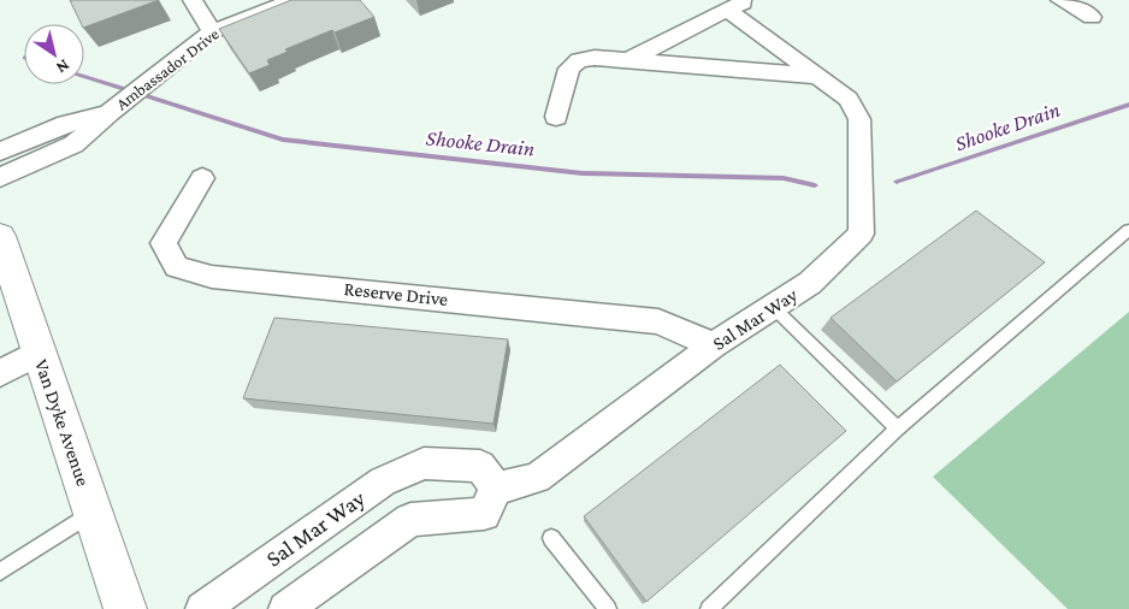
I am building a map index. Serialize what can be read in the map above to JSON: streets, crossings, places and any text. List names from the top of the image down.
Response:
{
  "streets": {
    "main road": ["Van Dyke Avenue"],
    "street": ["Ambassador Drive", "Reserve Drive", "Sal Mar Way"]
  },
  "crossings": [
    ["Reserve Drive", "Sal Mar Way"]
  ],
  "water": ["Shooke Drain"],
  "north": "bottom right"
}
